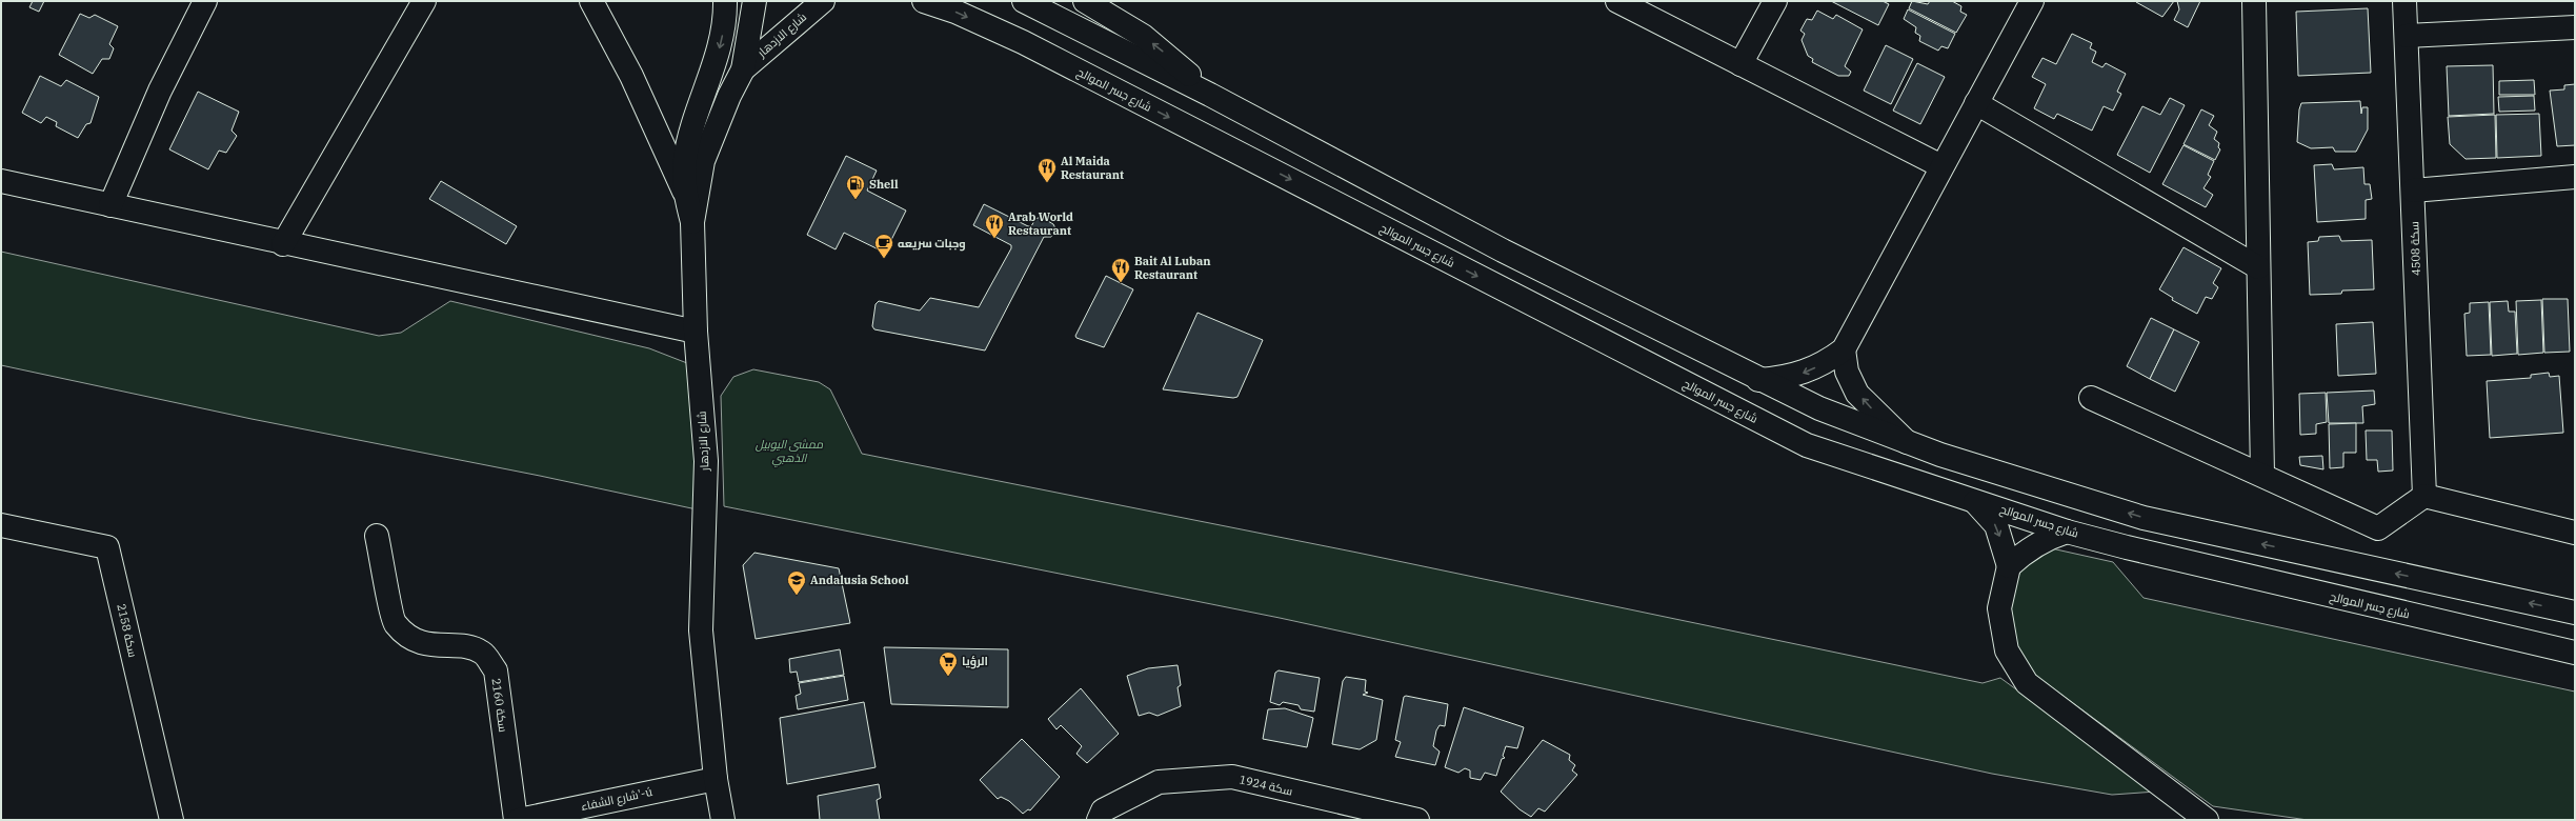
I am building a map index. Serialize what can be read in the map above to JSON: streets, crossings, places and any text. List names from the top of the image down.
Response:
{
  "streets": {
    "street": [
      "شارع الازدهار",
      "شارع جسر الموالح",
      "سكة 4508",
      "سكة 2158",
      "سكة 2160",
      "سكة 1924",
      "شارع الشفاء'-ú"
    ]
  },
  "crossings": [
    ["شارع الازدهار", "شارع الشفاء'-ú"]
  ],
  "parks": ["ممشى اليوبيل الذهبي"],
  "places": {
    "restaurant": ["Al Maida Restaurant", "Arab World Restaurant", "Bait Al Luban Restaurant"],
    "fuel station": ["Shell"],
    "cafe": ["وجبات سريعه"],
    "school or university": ["Andalusia School"],
    "supermarket": ["الرؤيا"]
  }
}
